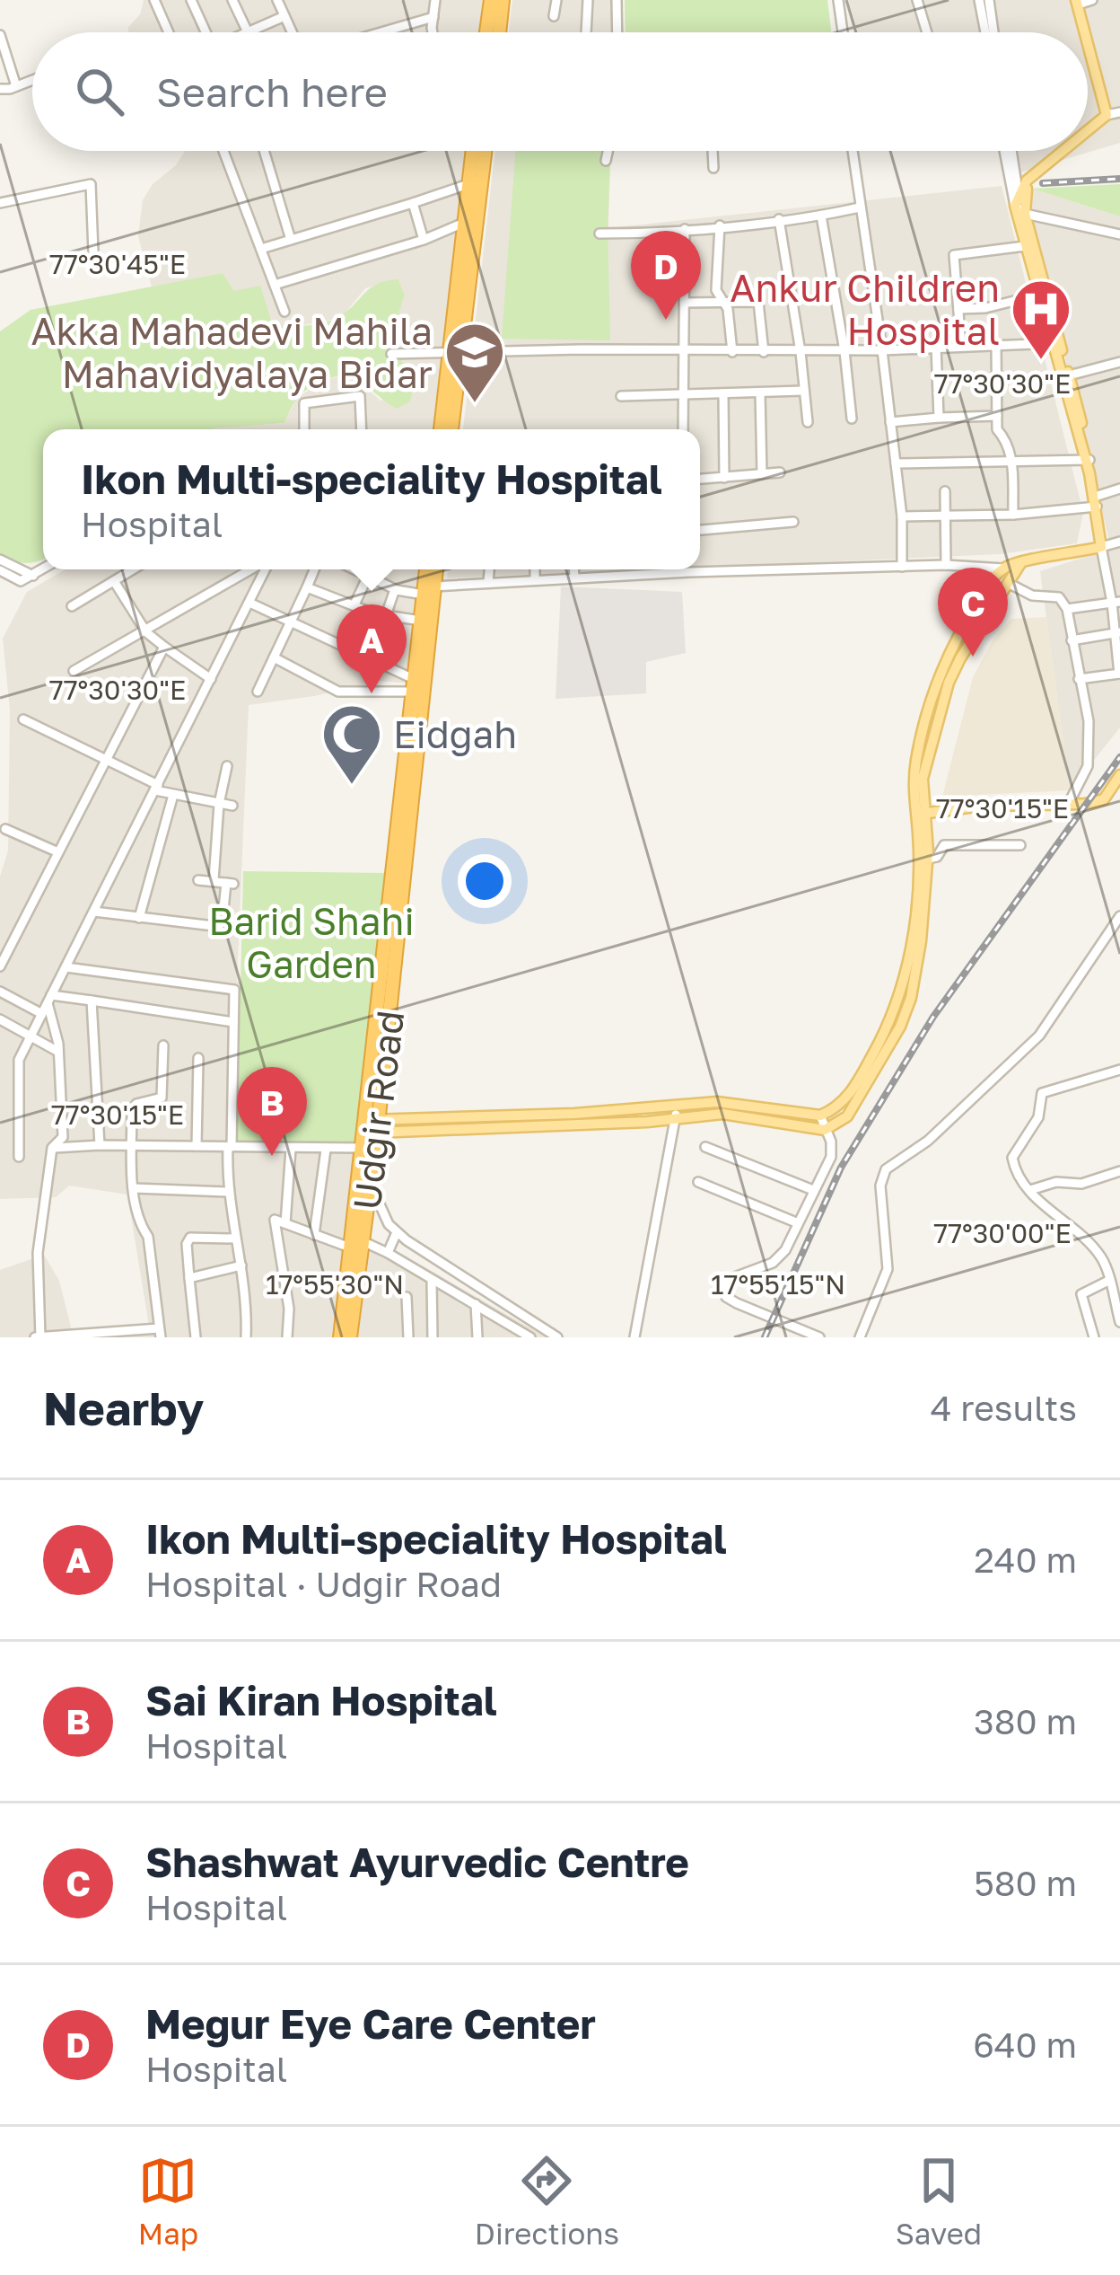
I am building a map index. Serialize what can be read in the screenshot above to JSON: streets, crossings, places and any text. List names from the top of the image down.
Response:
{
  "streets": {
    "highway": ["Udgir Road"]
  },
  "parks": ["Barid Shahi Garden"],
  "places": {
    "hospital": ["Ankur Children Hospital"],
    "school or university": ["Akka Mahadevi Mahila Mahavidyalaya Bidar"],
    "mosque": ["Eidgah"]
  },
  "page": {
    "search": "Search here",
    "pins": [
      "D",
      "C",
      "A",
      "B"
    ],
    "popup": ["Ikon Multi-speciality Hospital", "Hospital"],
    "heading": ["Nearby", "4 results"],
    "list": [
      {
        "mark": "A",
        "name": "Ikon Multi-speciality Hospital",
        "note": "Hospital · Udgir Road",
        "value": "240 m"
      },
      {
        "mark": "B",
        "name": "Sai Kiran Hospital",
        "note": "Hospital",
        "value": "380 m"
      },
      {
        "mark": "C",
        "name": "Shashwat Ayurvedic Centre",
        "note": "Hospital",
        "value": "580 m"
      },
      {
        "mark": "D",
        "name": "Megur Eye Care Center",
        "note": "Hospital",
        "value": "640 m"
      }
    ],
    "nav": ["Map", "Directions", "Saved"]
  },
  "coordinates": [
    "77°30'45\"E",
    "77°30'30\"E",
    "77°30'15\"E",
    "77°30'00\"E",
    "17°55'30\"N",
    "17°55'15\"N"
  ]
}
